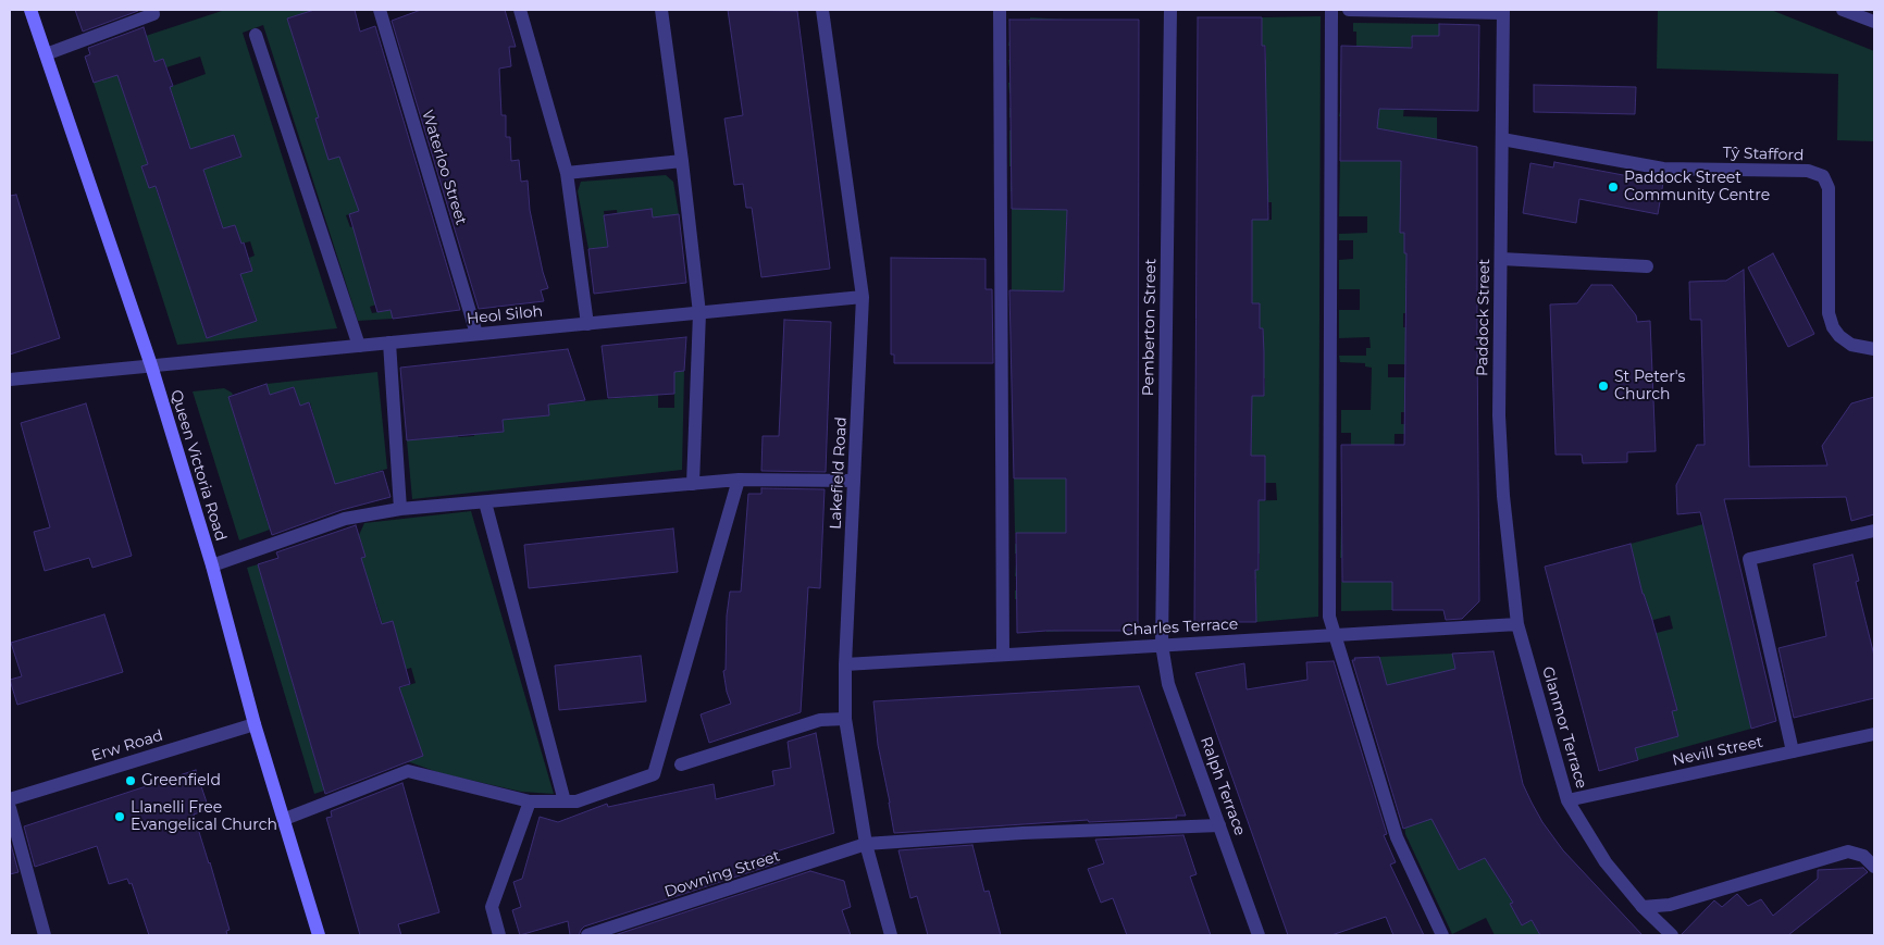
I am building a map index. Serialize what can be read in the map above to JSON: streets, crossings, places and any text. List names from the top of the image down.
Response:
{
  "streets": {
    "street": [
      "Tŷ Stafford",
      "Waterloo Street",
      "Heol Siloh",
      "Paddock Street",
      "Pemberton Street",
      "Queen Victoria Road",
      "Lakefield Road",
      "Charles Terrace",
      "Glanmor Terrace",
      "Erw Road",
      "Nevill Street",
      "Ralph Terrace",
      "Downing Street"
    ]
  },
  "crossings": [
    ["Tŷ Stafford", "Paddock Street"],
    ["Waterloo Street", "Heol Siloh"],
    ["Heol Siloh", "Queen Victoria Road"],
    ["Heol Siloh", "Lakefield Road"],
    ["Paddock Street", "Charles Terrace"],
    ["Paddock Street", "Glanmor Terrace"],
    ["Pemberton Street", "Charles Terrace"],
    ["Pemberton Street", "Ralph Terrace"],
    ["Queen Victoria Road", "Erw Road"],
    ["Lakefield Road", "Charles Terrace"],
    ["Lakefield Road", "Downing Street"],
    ["Charles Terrace", "Glanmor Terrace"],
    ["Charles Terrace", "Ralph Terrace"],
    ["Glanmor Terrace", "Nevill Street"],
    ["Ralph Terrace", "Downing Street"]
  ],
  "places": [
    "Paddock Street Community Centre",
    "St Peter's Church",
    "Greenfield",
    "Llanelli Free Evangelical Church"
  ]
}
